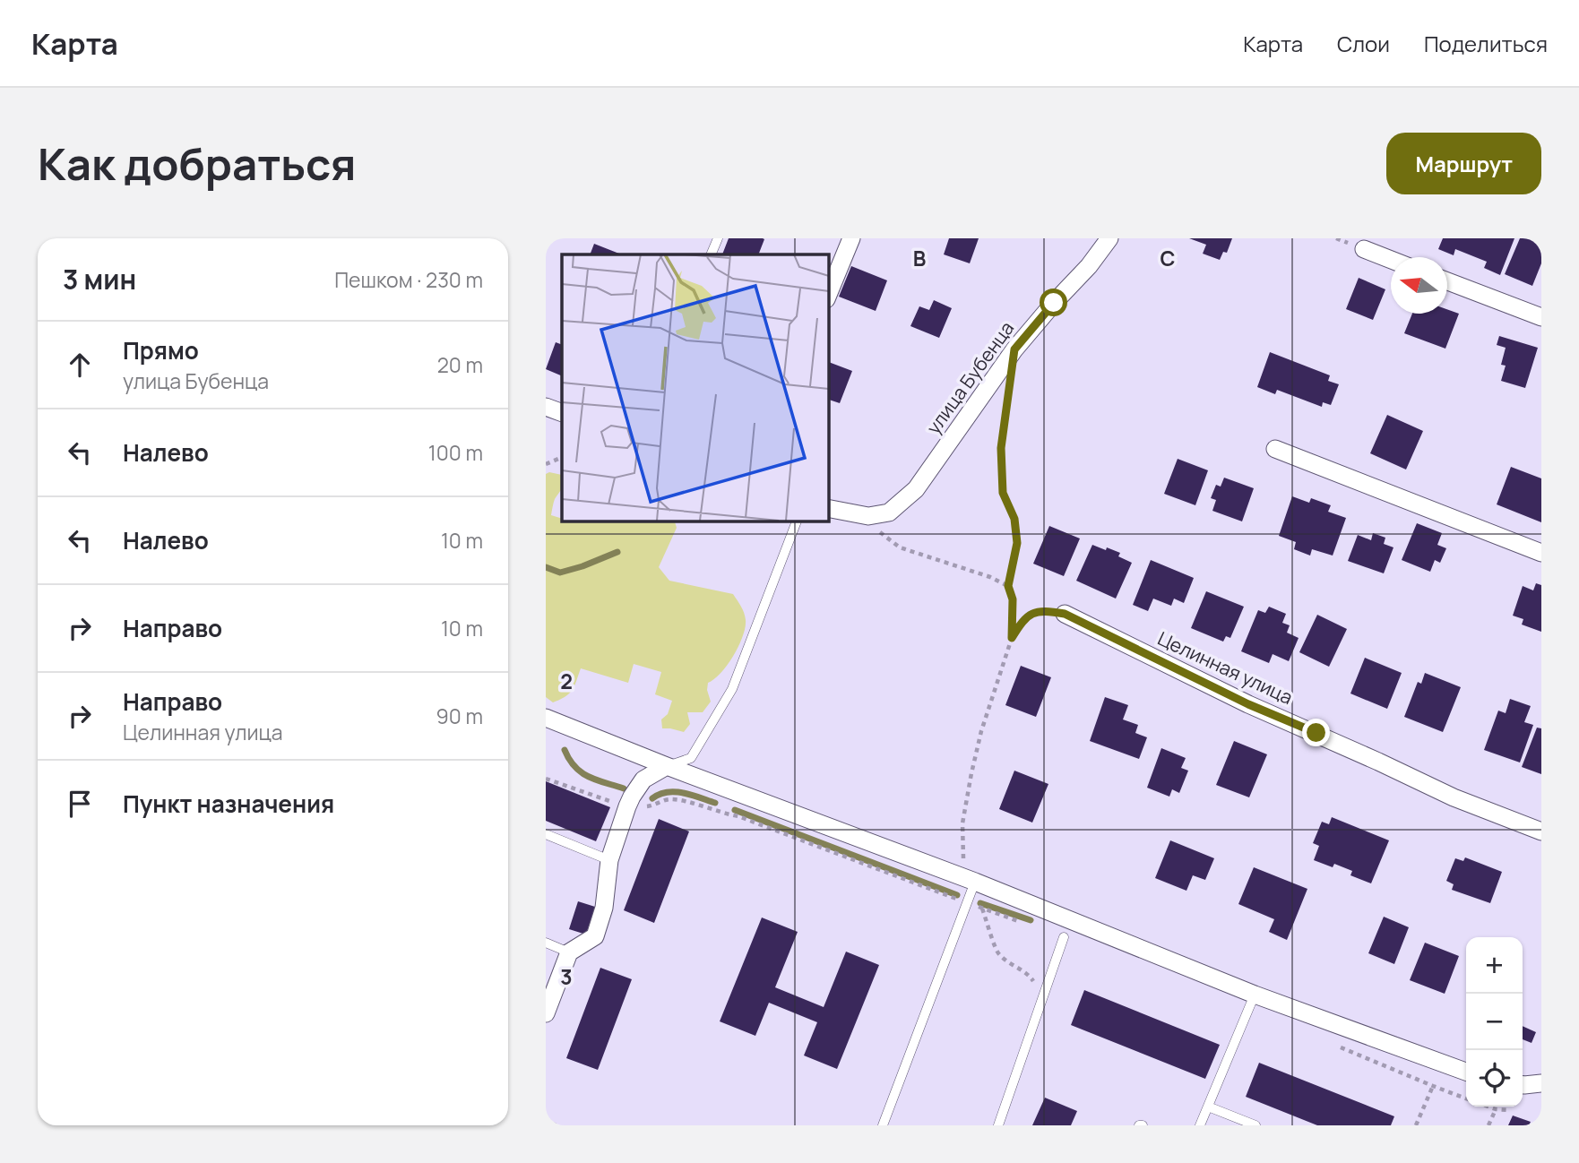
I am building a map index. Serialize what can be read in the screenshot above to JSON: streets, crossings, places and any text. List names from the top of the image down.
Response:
{
  "streets": {
    "street": ["улица Бубенца", "Целинная улица"]
  },
  "north": "left",
  "page": {
    "header": "Карта",
    "nav": ["Карта", "Слои", "Поделиться"],
    "buttons": "Маршрут",
    "title": "Как добраться",
    "heading": ["3 мин", "Пешком · 230 m"],
    "list": [
      ["Прямо", "улица Бубенца", "20 m"],
      ["Налево", "100 m"],
      ["Налево", "10 m"],
      ["Направо", "10 m"],
      ["Направо", "Целинная улица", "90 m"],
      "Пункт назначения"
    ],
    "map_buttons": ["+", "−"]
  },
  "grid": {
    "columns": ["B", "C"],
    "rows": ["2", "3"]
  }
}
